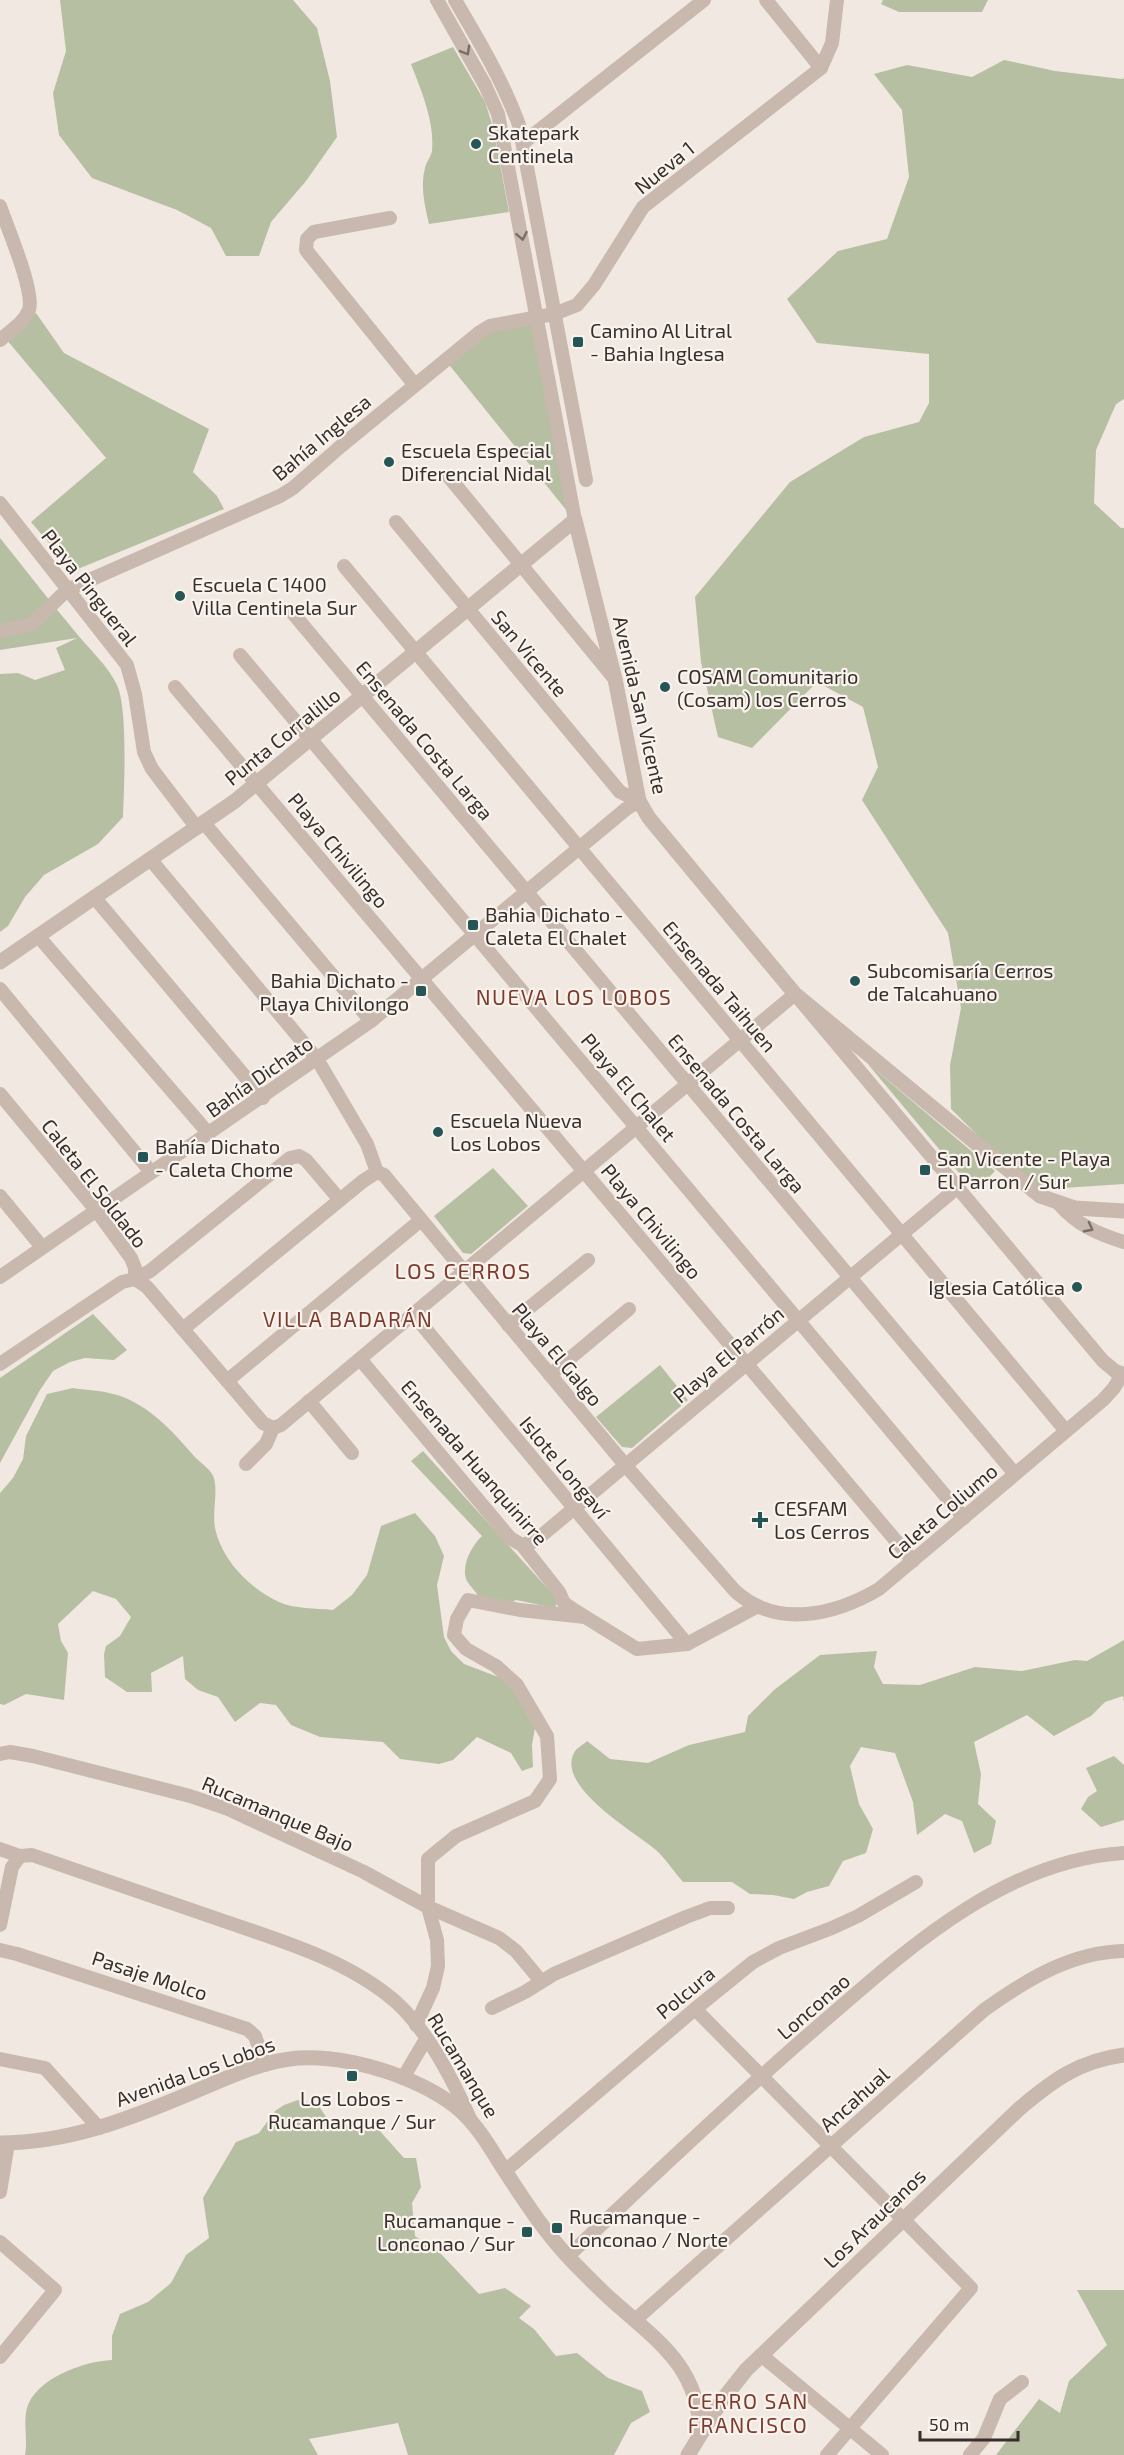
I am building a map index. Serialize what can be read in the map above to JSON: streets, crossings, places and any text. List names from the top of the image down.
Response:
{
  "streets": {
    "street": [
      "Nueva 1",
      "Bahía Inglesa",
      "Playa Pingueral",
      "San Vicente",
      "Avenida San Vicente",
      "Punta Corralillo",
      "Ensenada Costa Larga",
      "Playa Chivilingo",
      "Ensenada Taihuen",
      "Bahía Dichato",
      "Playa El Chalet",
      "Caleta El Soldado",
      "Playa El Galgo",
      "Playa El Parrón",
      "Ensenada Huanquinirre",
      "Islote Longaví",
      "Caleta Coliumo",
      "Rucamanque Bajo",
      "Pasaje Molco",
      "Polcura",
      "Lonconao",
      "Rucamanque",
      "Avenida Los Lobos",
      "Ancahual",
      "Los Araucanos"
    ]
  },
  "crossings": [
    ["Nueva 1", "Bahía Inglesa"],
    ["Bahía Inglesa", "Playa Pingueral"],
    ["Bahía Inglesa", "Avenida San Vicente"],
    ["Playa Pingueral", "Punta Corralillo"],
    ["Playa Pingueral", "Bahía Dichato"],
    ["San Vicente", "Avenida San Vicente"],
    ["San Vicente", "Punta Corralillo"],
    ["San Vicente", "Bahía Dichato"],
    ["Avenida San Vicente", "Punta Corralillo"],
    ["Avenida San Vicente", "Bahía Dichato"],
    ["Avenida San Vicente", "Playa El Parrón"],
    ["Avenida San Vicente", "Caleta Coliumo"],
    ["Punta Corralillo", "Ensenada Costa Larga"],
    ["Punta Corralillo", "Playa Chivilingo"],
    ["Punta Corralillo", "Ensenada Taihuen"],
    ["Punta Corralillo", "Playa El Chalet"],
    ["Punta Corralillo", "Playa El Galgo"],
    ["Ensenada Costa Larga", "Bahía Dichato"],
    ["Ensenada Costa Larga", "Playa El Parrón"],
    ["Ensenada Costa Larga", "Caleta Coliumo"],
    ["Playa Chivilingo", "Bahía Dichato"],
    ["Playa Chivilingo", "Playa El Parrón"],
    ["Playa Chivilingo", "Caleta Coliumo"],
    ["Ensenada Taihuen", "Bahía Dichato"],
    ["Ensenada Taihuen", "Playa El Parrón"],
    ["Ensenada Taihuen", "Caleta Coliumo"],
    ["Bahía Dichato", "Playa El Chalet"],
    ["Bahía Dichato", "Caleta El Soldado"],
    ["Bahía Dichato", "Playa El Galgo"],
    ["Playa El Chalet", "Playa El Parrón"],
    ["Playa El Chalet", "Caleta Coliumo"],
    ["Playa El Galgo", "Playa El Parrón"],
    ["Playa El Galgo", "Caleta Coliumo"],
    ["Playa El Parrón", "Ensenada Huanquinirre"],
    ["Playa El Parrón", "Islote Longaví"],
    ["Ensenada Huanquinirre", "Islote Longaví"],
    ["Pasaje Molco", "Avenida Los Lobos"],
    ["Polcura", "Rucamanque"],
    ["Lonconao", "Rucamanque"],
    ["Rucamanque", "Avenida Los Lobos"],
    ["Rucamanque", "Ancahual"],
    ["Rucamanque", "Los Araucanos"]
  ],
  "districts": [
    "NUEVA LOS LOBOS",
    "LOS CERROS",
    "VILLA BADARÁN",
    "CERRO SAN FRANCISCO"
  ],
  "places": {
    "other": [
      "Skatepark Centinela",
      "Escuela Especial Diferencial Nidal",
      "Escuela C 1400 Villa Centinela Sur",
      "COSAM Comunitario (Cosam) los Cerros",
      "Subcomisaría Cerros de Talcahuano",
      "Escuela Nueva Los Lobos",
      "Iglesia Católica"
    ],
    "transit": [
      "Camino Al Litral - Bahia Inglesa",
      "Bahia Dichato - Caleta El Chalet",
      "Bahia Dichato - Playa Chivilongo",
      "Bahía Dichato - Caleta Chome",
      "San Vicente - Playa El Parron / Sur",
      "Los Lobos - Rucamanque / Sur",
      "Rucamanque - Lonconao / Norte",
      "Rucamanque - Lonconao / Sur"
    ],
    "health": ["CESFAM Los Cerros"]
  },
  "scale_bar": "50 m"
}
